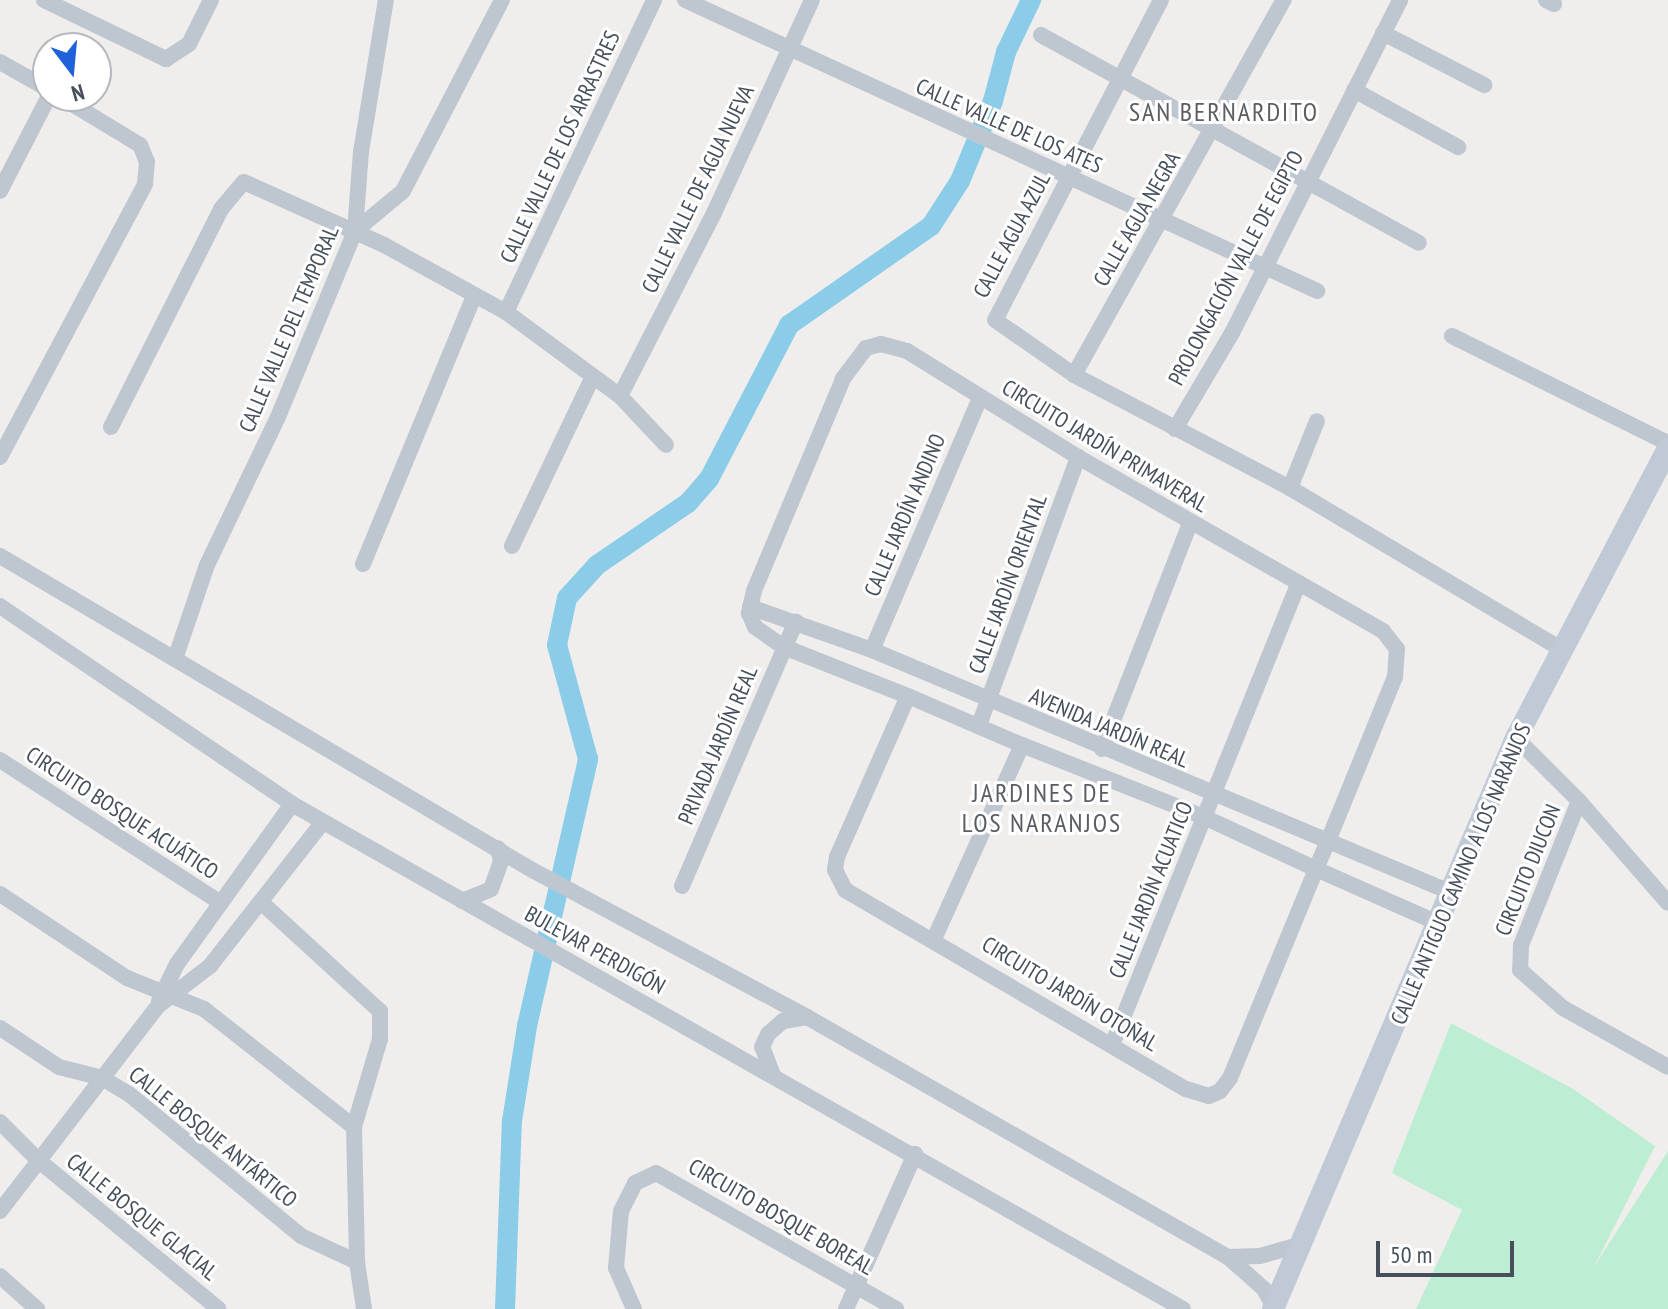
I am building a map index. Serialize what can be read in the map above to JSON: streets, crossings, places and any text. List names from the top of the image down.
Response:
{
  "streets": {
    "street": [
      "CALLE VALLE DE LOS ATES",
      "CALLE VALLE DE LOS ARRASTRES",
      "CALLE VALLE DE AGUA NUEVA",
      "CALLE AGUA NEGRA",
      "CALLE AGUA AZUL",
      "PROLONGACIÓN VALLE DE EGIPTO",
      "CALLE VALLE DEL TEMPORAL",
      "CIRCUITO JARDÍN PRIMAVERAL",
      "CALLE JARDÍN ANDINO",
      "CALLE JARDÍN ORIENTAL",
      "AVENIDA JARDÍN REAL",
      "PRIVADA JARDÍN REAL",
      "CIRCUITO BOSQUE ACUÁTICO",
      "CIRCUITO DIUCON",
      "CALLE ANTIGUO CAMINO A LOS NARANJOS",
      "CALLE JARDÍN ACUATICO",
      "BULEVAR PERDIGÓN",
      "CIRCUITO JARDÍN OTOÑAL",
      "CALLE BOSQUE ANTÁRTICO",
      "CALLE BOSQUE GLACIAL",
      "CIRCUITO BOSQUE BOREAL"
    ]
  },
  "crossings": [
    ["CALLE VALLE DE LOS ATES", "CALLE VALLE DE AGUA NUEVA"],
    ["CALLE VALLE DE LOS ATES", "CALLE AGUA NEGRA"],
    ["CALLE VALLE DE LOS ATES", "CALLE AGUA AZUL"],
    ["CALLE VALLE DE LOS ATES", "PROLONGACIÓN VALLE DE EGIPTO"],
    ["CALLE AGUA NEGRA", "CALLE AGUA AZUL"],
    ["CIRCUITO JARDÍN PRIMAVERAL", "CALLE JARDÍN ANDINO"],
    ["CIRCUITO JARDÍN PRIMAVERAL", "CALLE JARDÍN ORIENTAL"],
    ["CIRCUITO JARDÍN PRIMAVERAL", "AVENIDA JARDÍN REAL"],
    ["CIRCUITO JARDÍN PRIMAVERAL", "CALLE JARDÍN ACUATICO"],
    ["CIRCUITO JARDÍN PRIMAVERAL", "CIRCUITO JARDÍN OTOÑAL"],
    ["CALLE JARDÍN ANDINO", "AVENIDA JARDÍN REAL"],
    ["CALLE JARDÍN ORIENTAL", "AVENIDA JARDÍN REAL"],
    ["AVENIDA JARDÍN REAL", "PRIVADA JARDÍN REAL"],
    ["AVENIDA JARDÍN REAL", "CALLE ANTIGUO CAMINO A LOS NARANJOS"],
    ["AVENIDA JARDÍN REAL", "CALLE JARDÍN ACUATICO"],
    ["AVENIDA JARDÍN REAL", "CIRCUITO JARDÍN OTOÑAL"],
    ["CALLE JARDÍN ACUATICO", "CIRCUITO JARDÍN OTOÑAL"]
  ],
  "districts": ["SAN BERNARDITO", "JARDINES DE LOS NARANJOS"],
  "scale_bar": "50 m",
  "north": "bottom"
}
